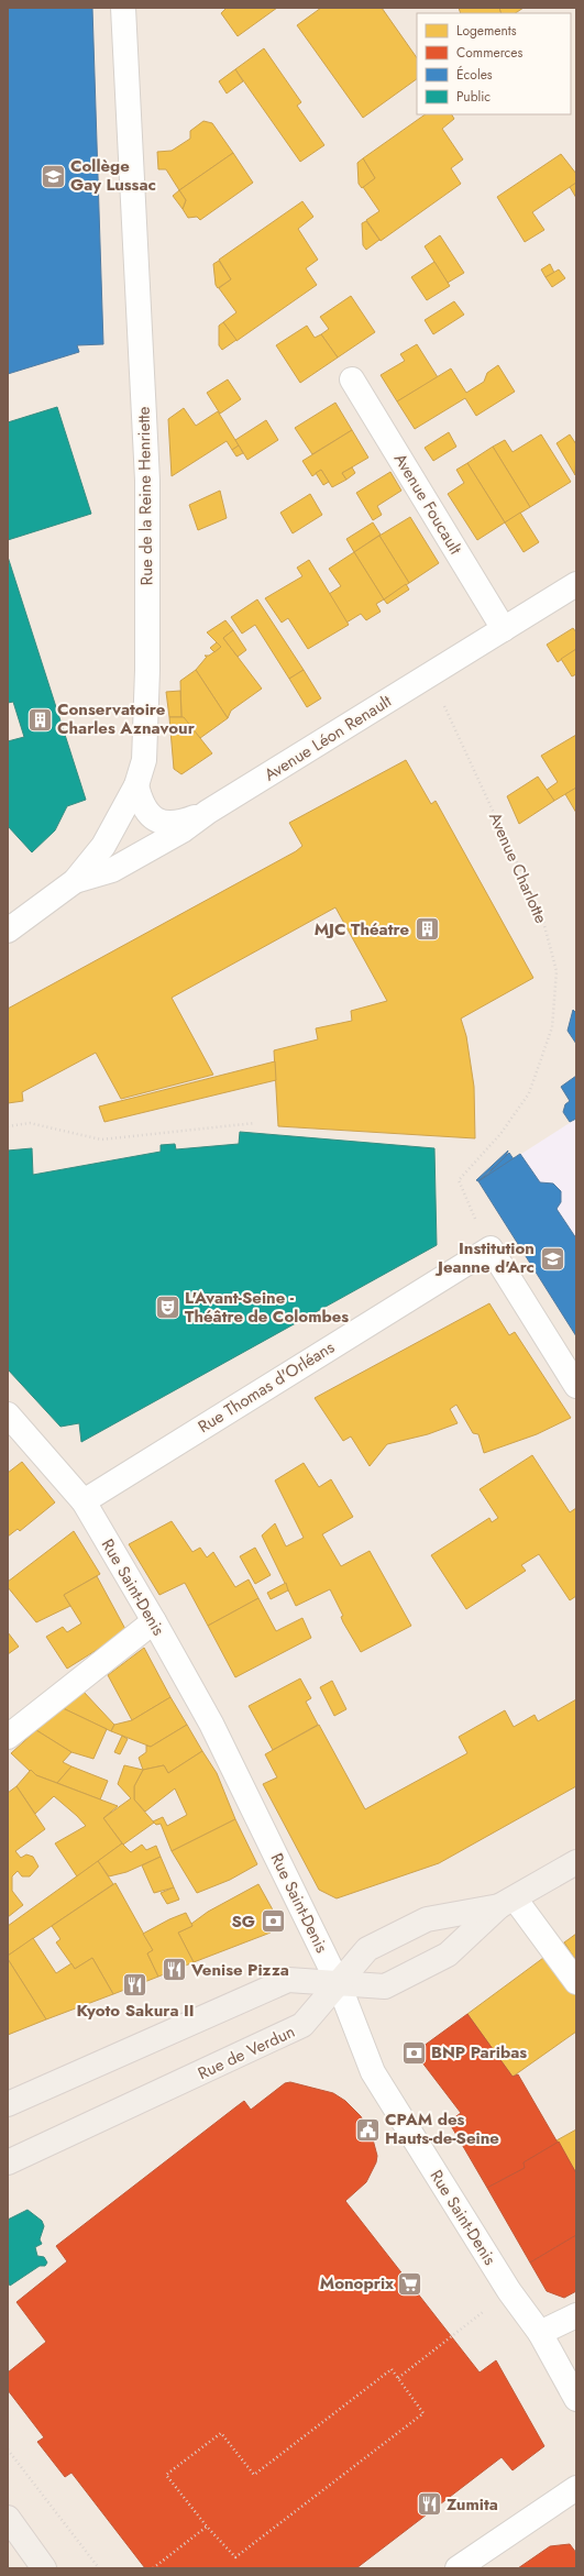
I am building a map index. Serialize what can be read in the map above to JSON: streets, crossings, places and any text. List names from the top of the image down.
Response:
{
  "streets": {
    "main road": ["Rue de Verdun"],
    "street": [
      "Rue de la Reine Henriette",
      "Avenue Foucault",
      "Avenue Léon Renault",
      "Rue Thomas d'Orléans",
      "Rue Saint-Denis"
    ],
    "path": ["Avenue Charlotte"]
  },
  "crossings": [
    ["Rue de la Reine Henriette", "Avenue Léon Renault"],
    ["Avenue Foucault", "Avenue Léon Renault"],
    ["Avenue Léon Renault", "Avenue Charlotte"],
    ["Avenue Charlotte", "Rue Thomas d'Orléans"],
    ["Rue Thomas d'Orléans", "Rue Saint-Denis"],
    ["Rue Saint-Denis", "Rue de Verdun"]
  ],
  "places": {
    "school or university": ["Collège Gay Lussac", "Institution Jeanne d'Arc"],
    "building": ["Conservatoire Charles Aznavour", "MJC Théatre"],
    "theatre": ["L'Avant-Seine - Théâtre de Colombes"],
    "bank": ["SG", "BNP Paribas"],
    "restaurant": ["Venise Pizza", "Kyoto Sakura II", "Zumita"],
    "public building": ["CPAM des Hauts-de-Seine"],
    "supermarket": ["Monoprix"]
  },
  "legend": [
    "Logements",
    "Commerces",
    "Écoles",
    "Public"
  ]
}
